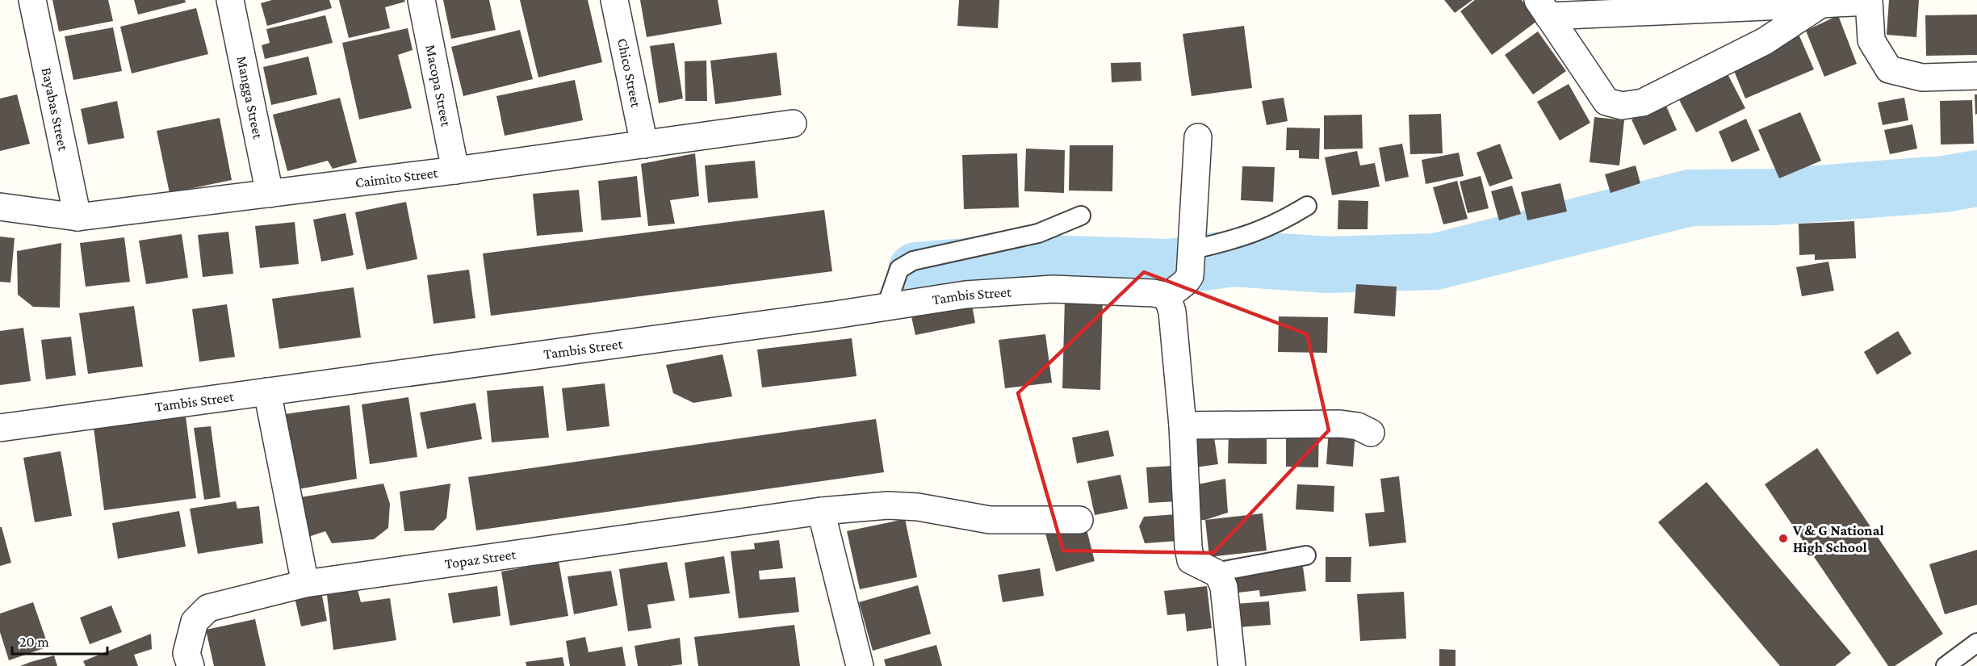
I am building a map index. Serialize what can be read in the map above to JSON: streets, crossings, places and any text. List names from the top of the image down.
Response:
{
  "streets": {
    "street": [
      "Chico Street",
      "Macopa Street",
      "Mangga Street",
      "Bayabas Street",
      "Caimito Street",
      "Tambis Street",
      "Topaz Street"
    ]
  },
  "crossings": [
    ["Chico Street", "Caimito Street"],
    ["Macopa Street", "Caimito Street"],
    ["Mangga Street", "Caimito Street"],
    ["Bayabas Street", "Caimito Street"]
  ],
  "places": ["V & G National High School"],
  "scale_bar": "20 m"
}
